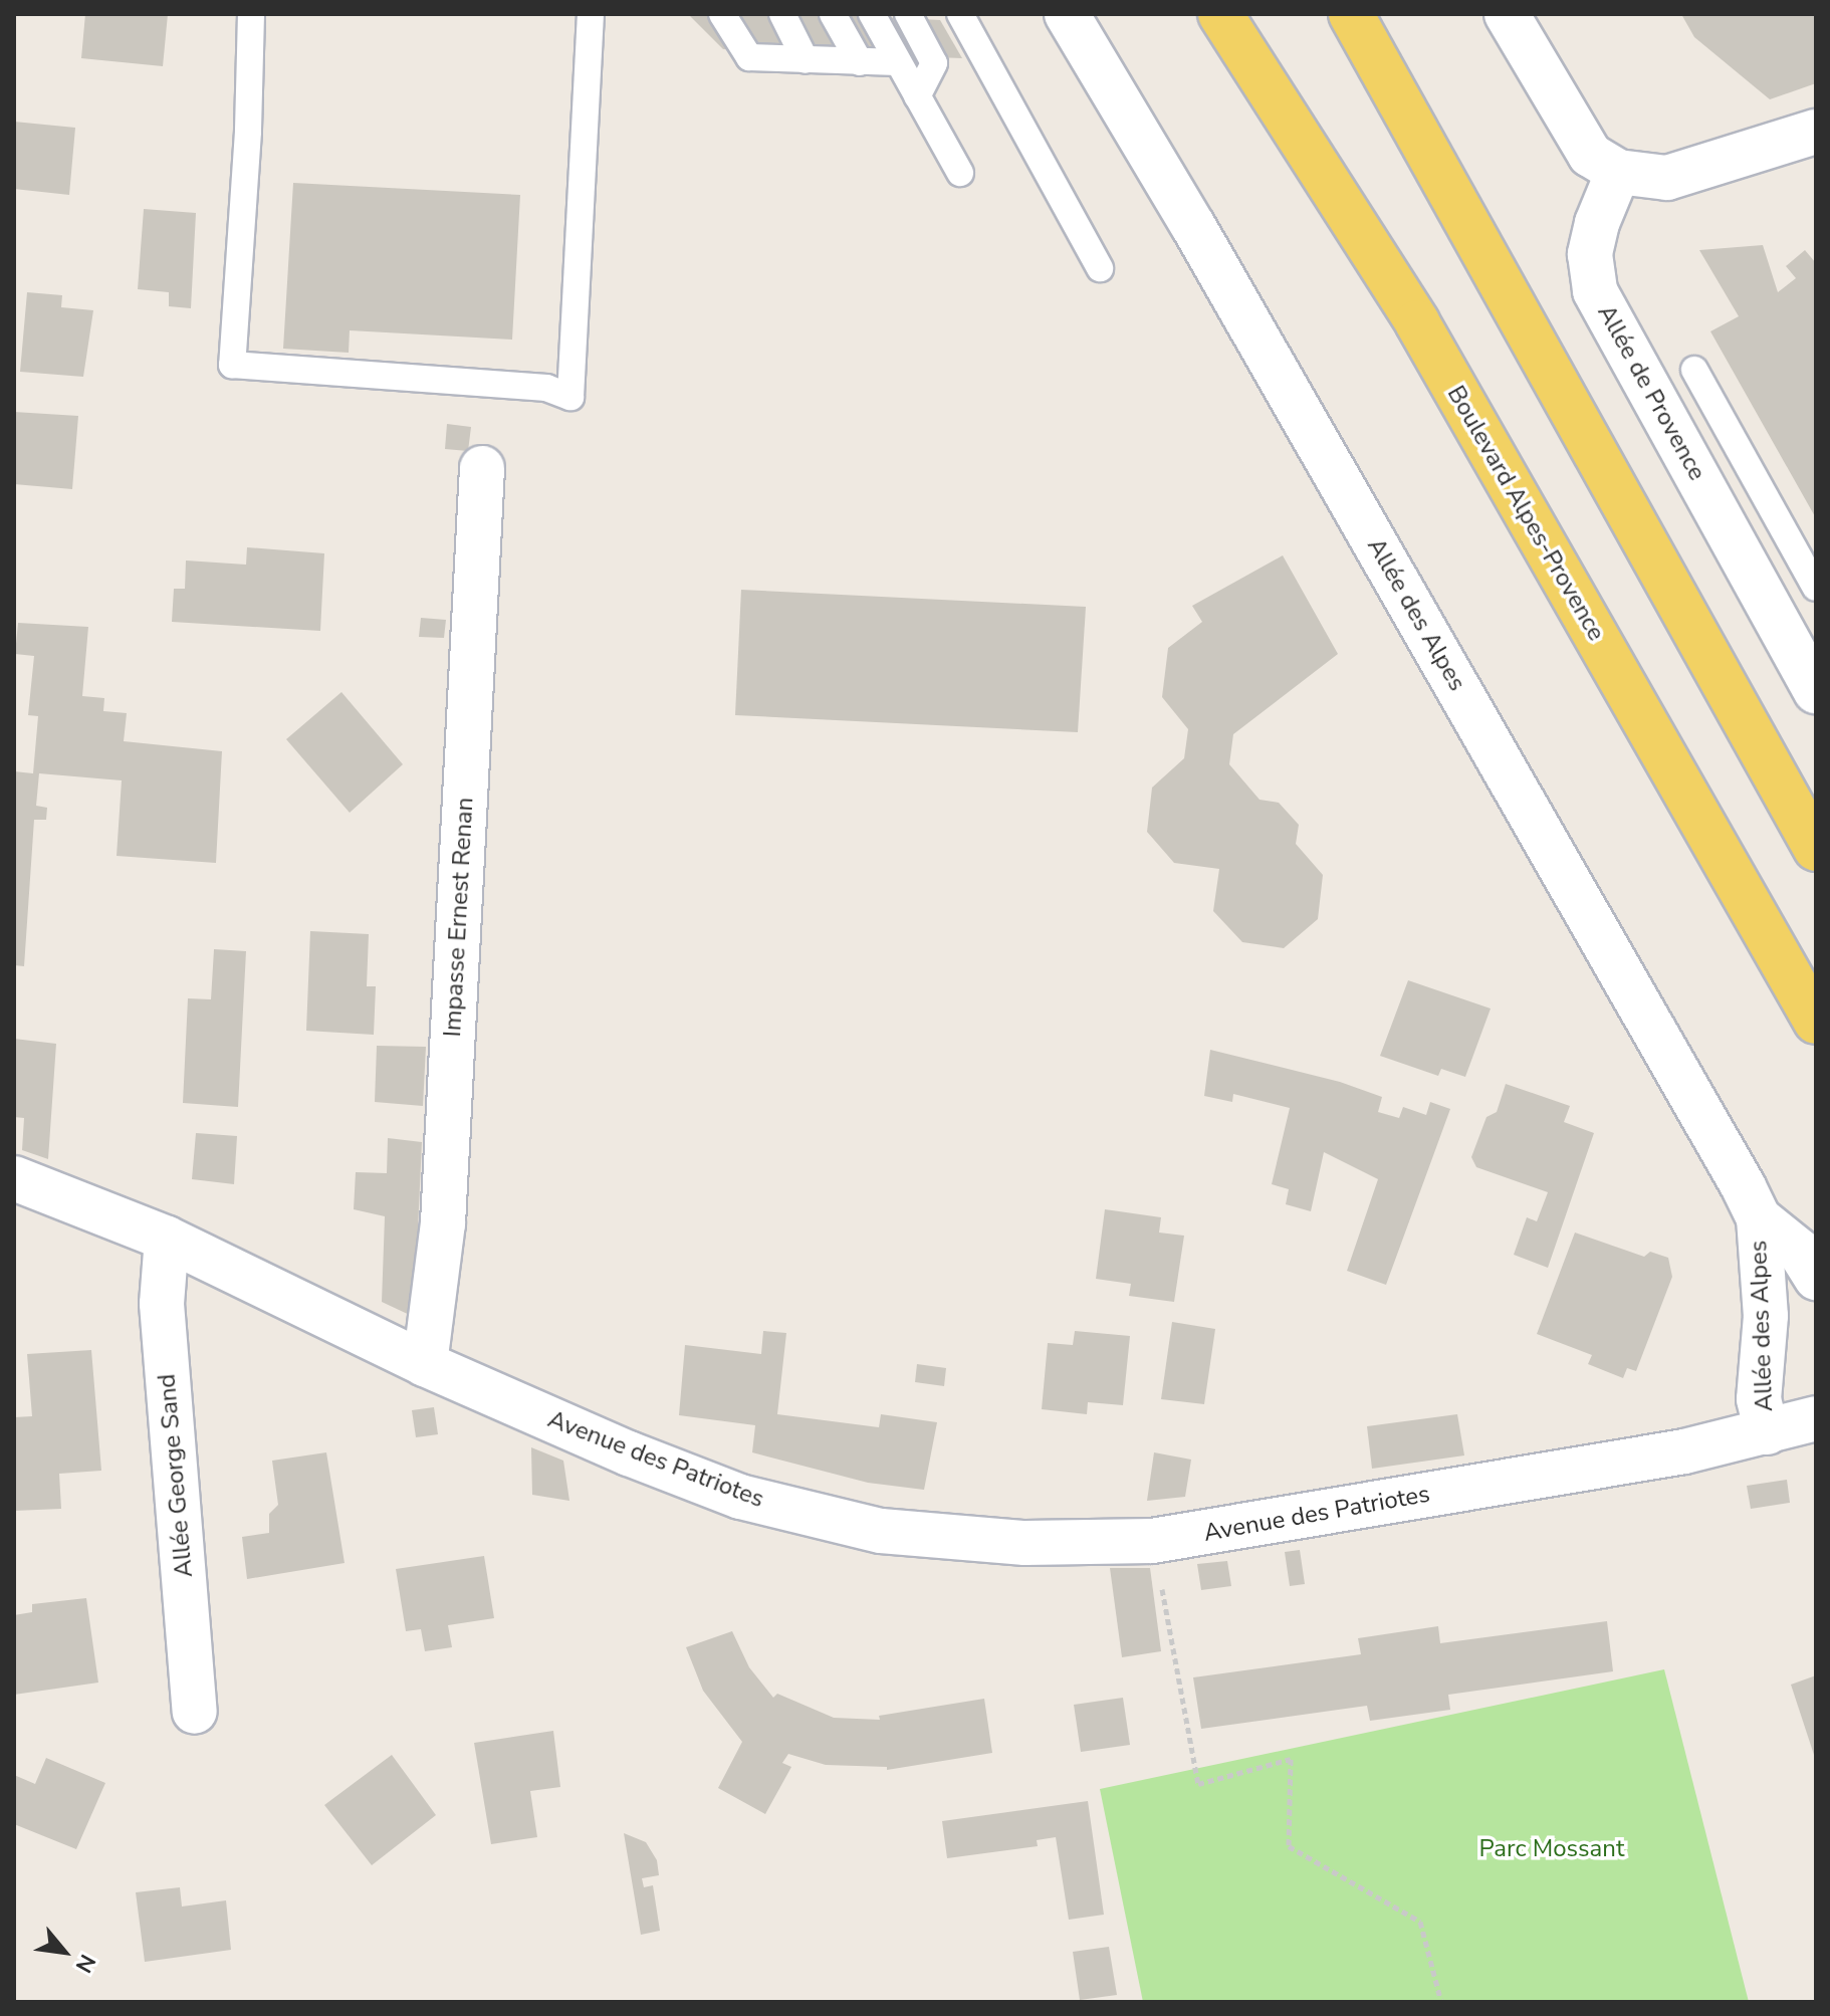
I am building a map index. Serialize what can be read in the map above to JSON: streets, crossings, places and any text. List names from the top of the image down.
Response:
{
  "streets": {
    "main road": ["Boulevard Alpes-Provence"],
    "street": [
      "Allée de Provence",
      "Allée des Alpes",
      "Impasse Ernest Renan",
      "Avenue des Patriotes",
      "Allée George Sand"
    ]
  },
  "crossings": [
    ["Allée des Alpes", "Avenue des Patriotes"],
    ["Impasse Ernest Renan", "Avenue des Patriotes"],
    ["Avenue des Patriotes", "Allée George Sand"]
  ],
  "parks": ["Parc Mossant"],
  "north": "bottom right"
}
